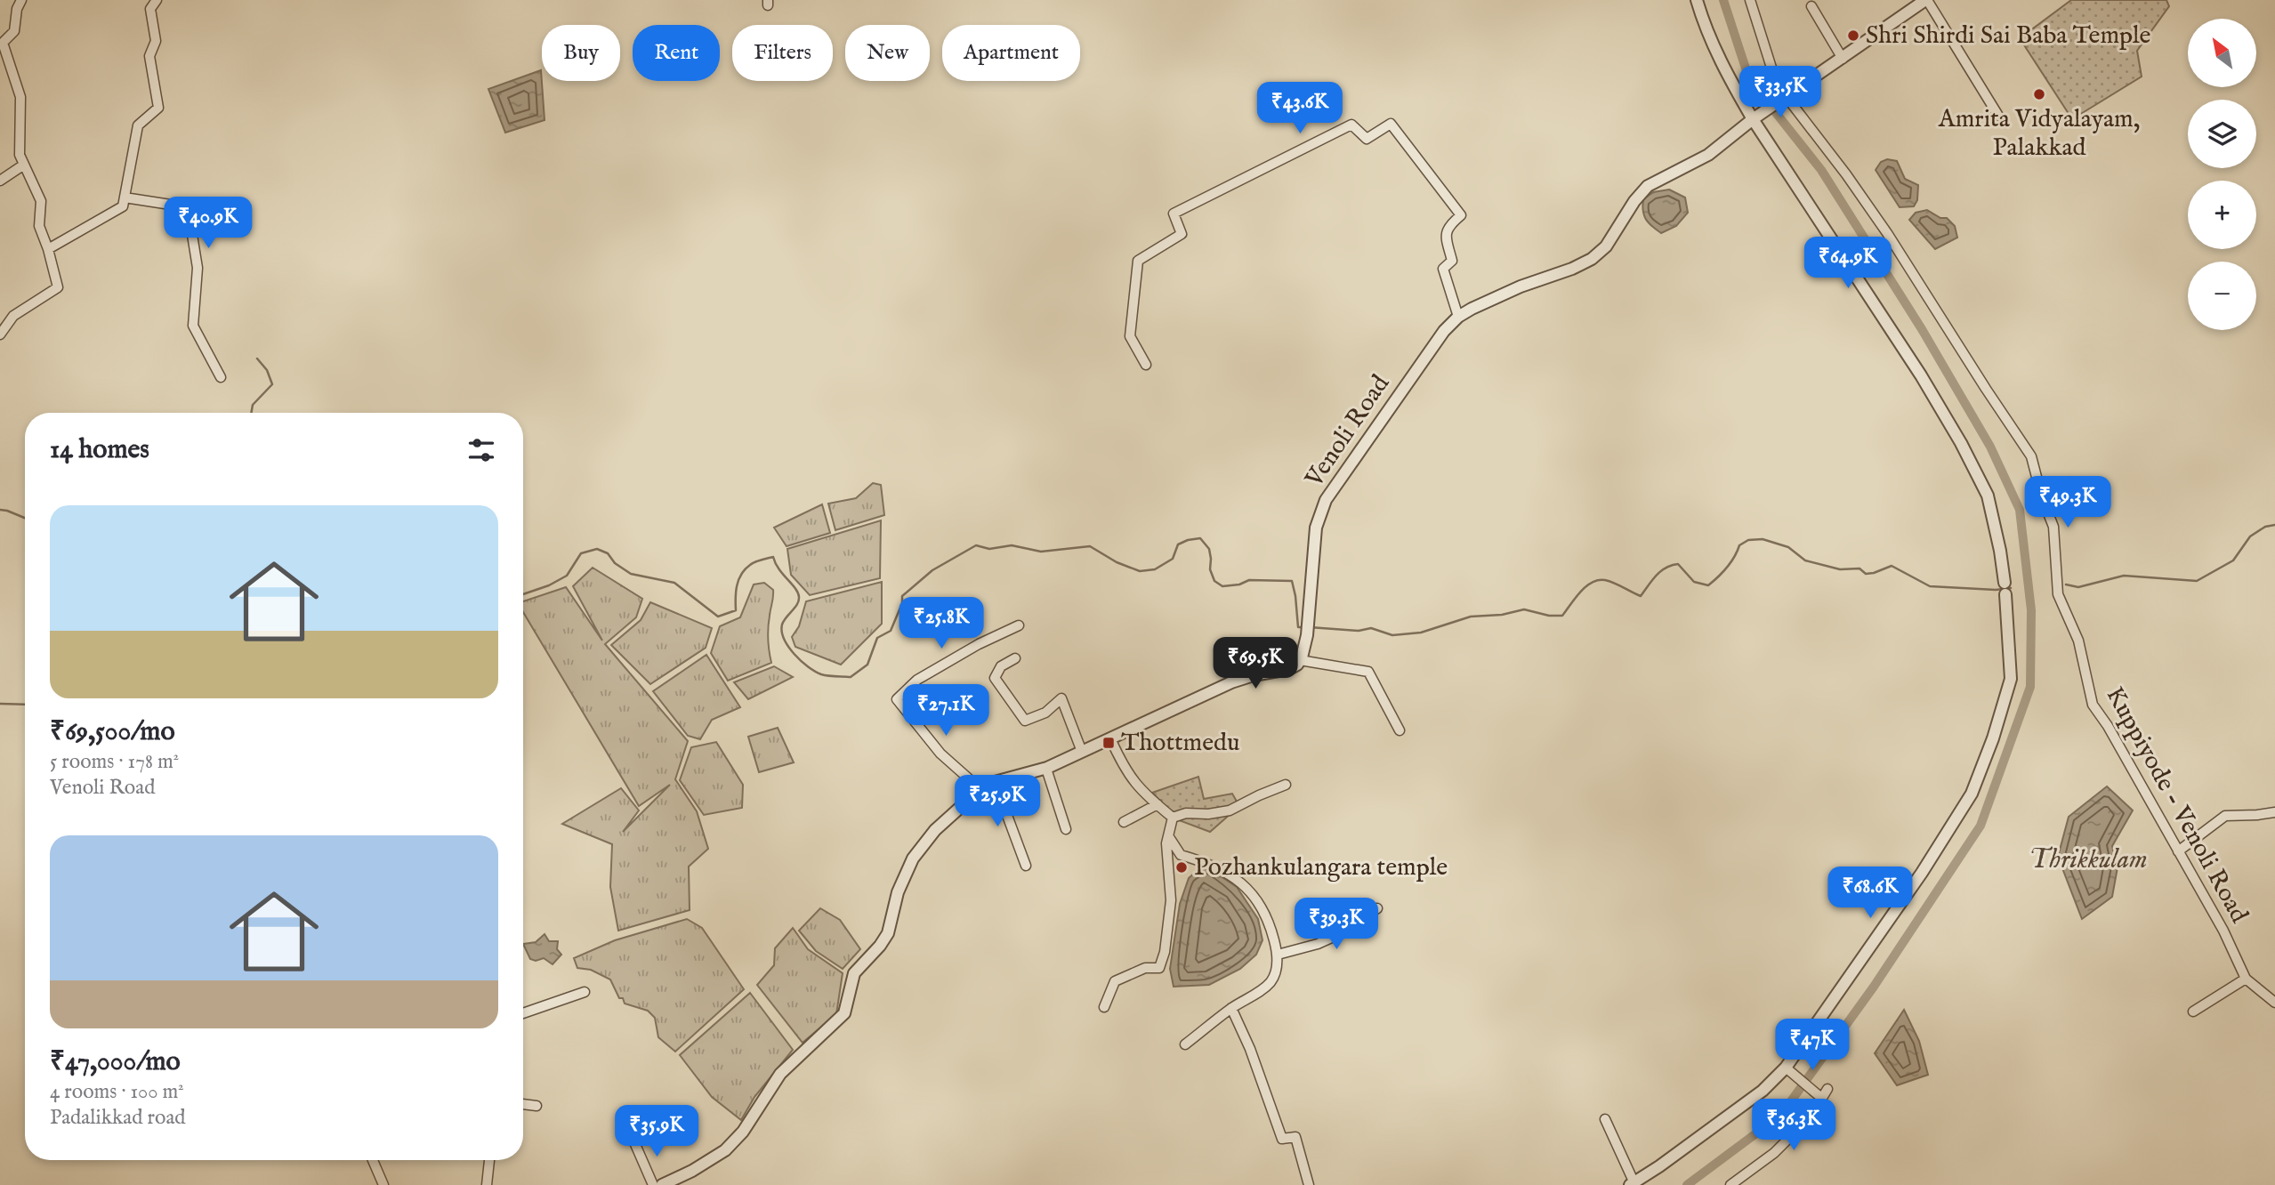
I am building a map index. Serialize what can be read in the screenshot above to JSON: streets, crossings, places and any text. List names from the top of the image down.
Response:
{
  "streets": {
    "street": ["Venoli Road", "Kuppiyode - Venoli Road"]
  },
  "crossings": [
    ["Venoli Road", "Kuppiyode - Venoli Road"]
  ],
  "water": ["Thrikkulam"],
  "places": {
    "other": ["Shri Shirdi Sai Baba Temple", "Amrita Vidyalayam, Palakkad", "Pozhankulangara temple"],
    "transit": ["Thottmedu"]
  },
  "north": "top left",
  "page": {
    "map_buttons": ["+", "−"],
    "chip": [
      "Buy",
      "Rent",
      "Filters",
      "New",
      "Apartment"
    ],
    "price": [
      "₹33.5K",
      "₹43.6K",
      "₹40.9K",
      "₹64.9K",
      "₹49.3K",
      "₹25.8K",
      "₹69.5K",
      "₹27.1K",
      "₹25.9K",
      "₹68.6K",
      "₹39.3K",
      "₹47K",
      "₹36.3K",
      "₹35.9K"
    ],
    "heading": "14 homes",
    "list": [
      {
        "name": "₹69,500/mo",
        "note": "5 rooms · 178 m² · Venoli Road"
      },
      {
        "name": "₹47,000/mo",
        "note": "4 rooms · 100 m² · Padalikkad road"
      }
    ]
  }
}
